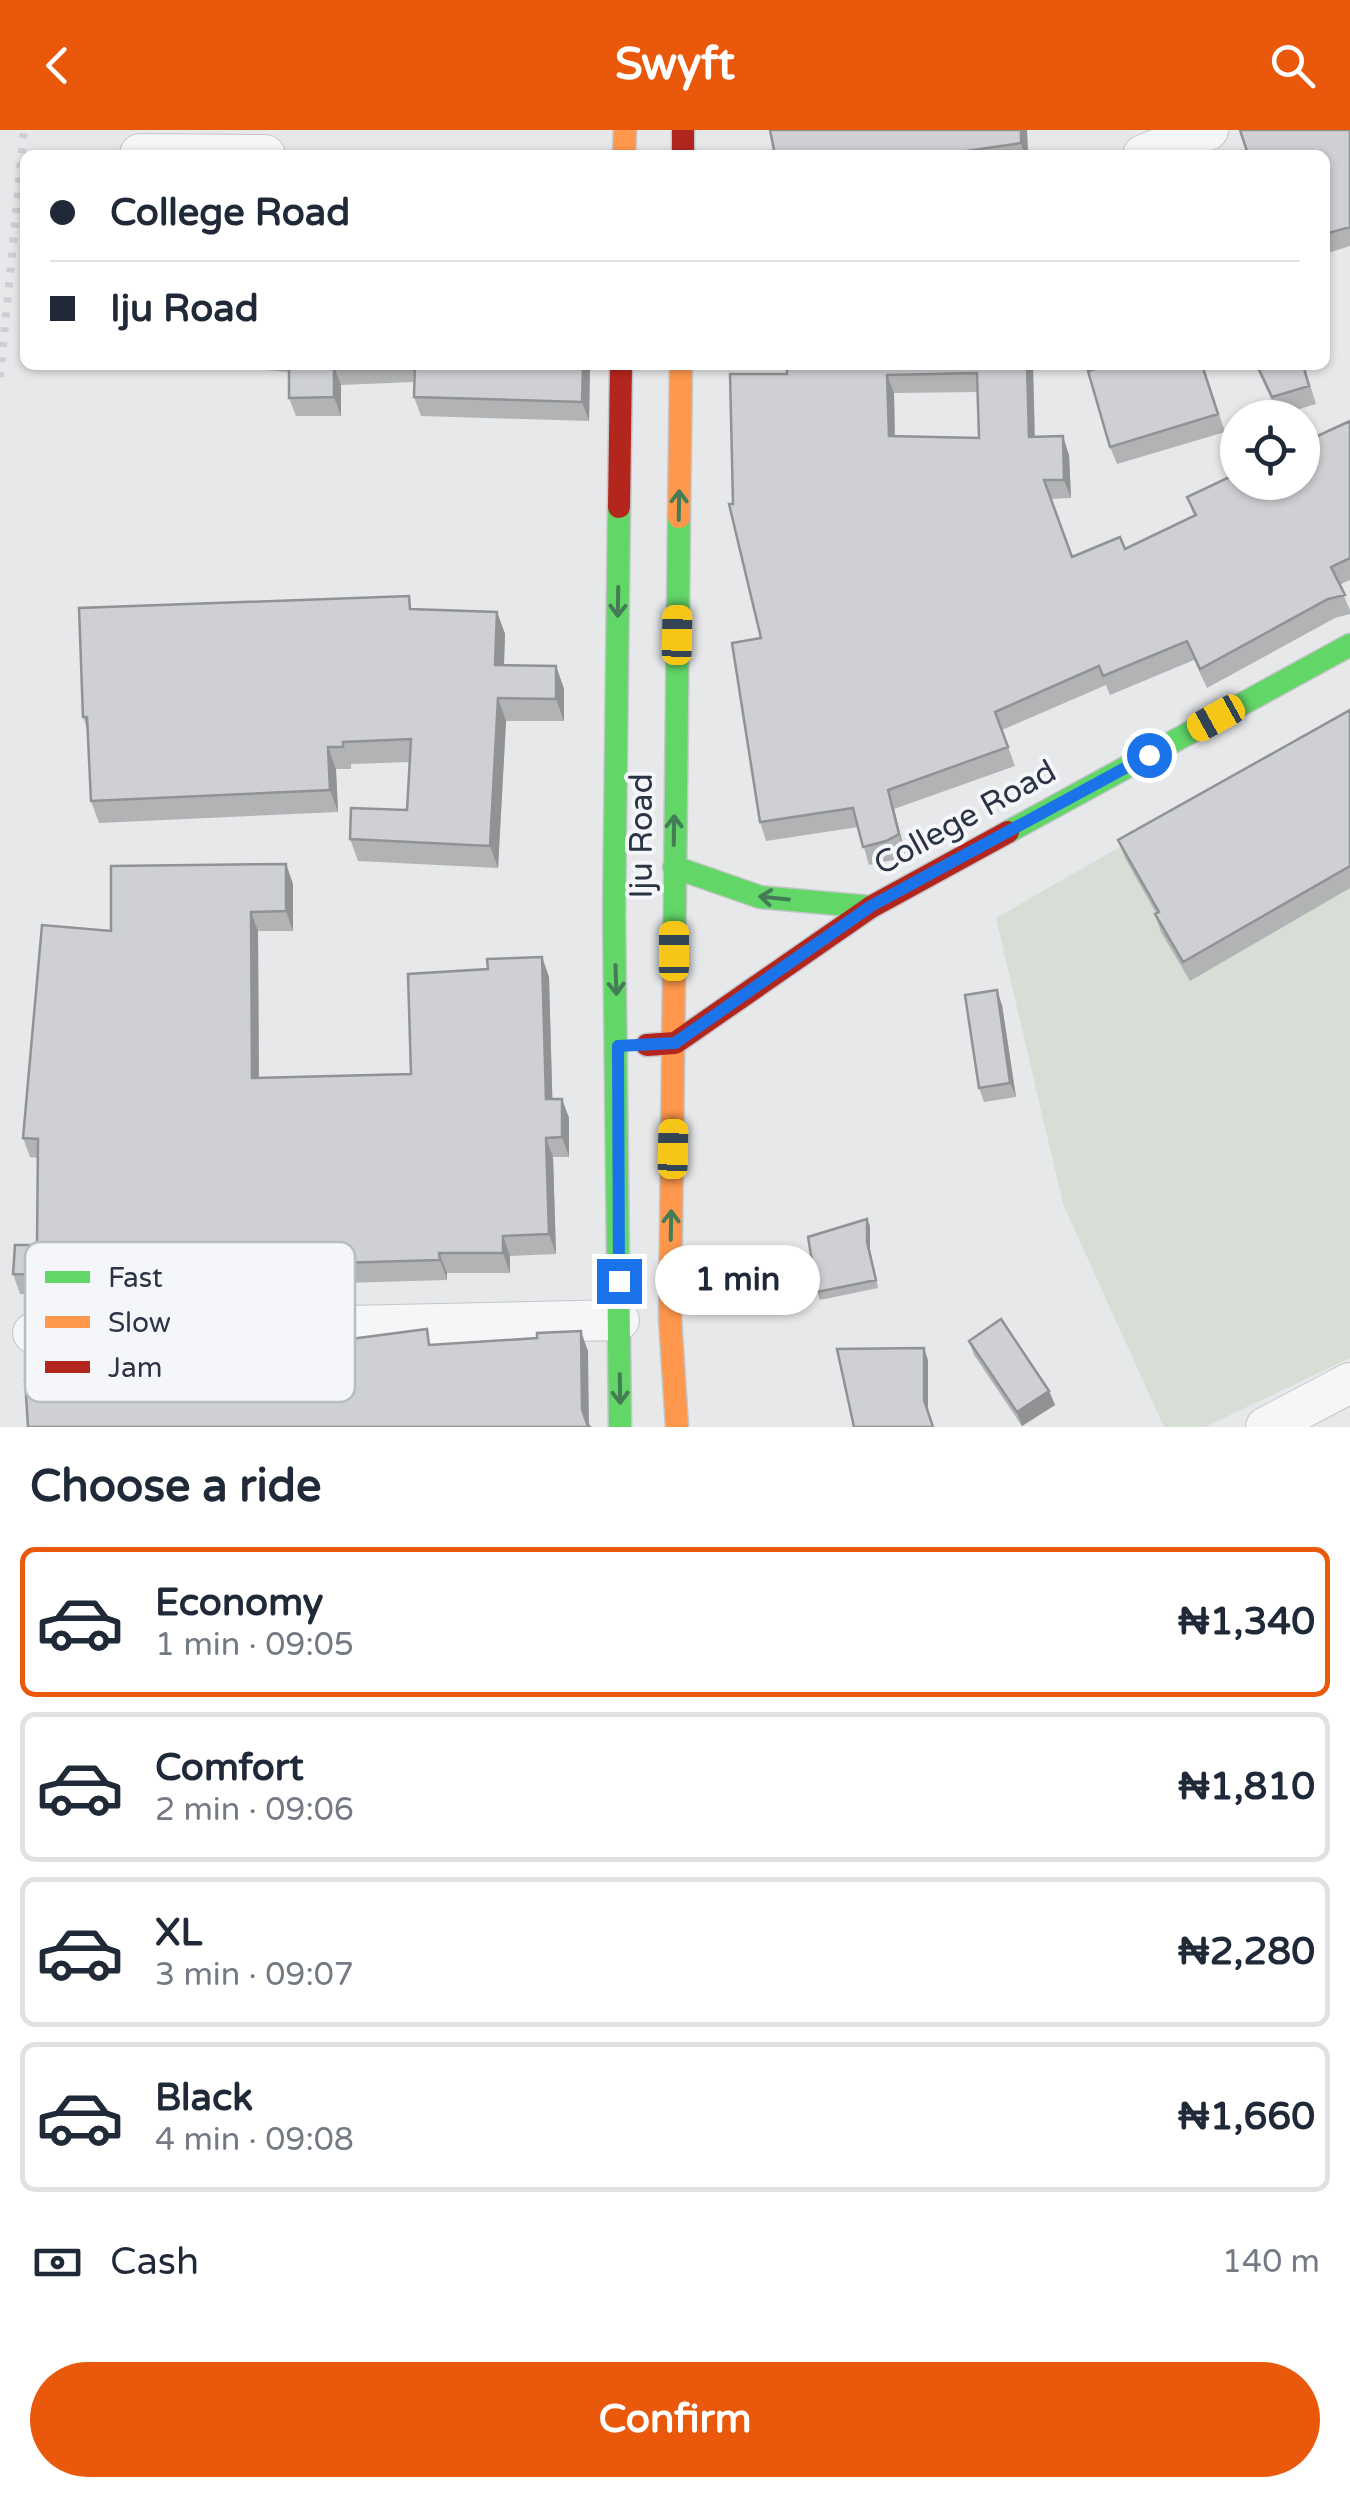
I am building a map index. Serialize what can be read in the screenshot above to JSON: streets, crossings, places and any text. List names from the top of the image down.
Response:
{
  "streets": {
    "main road": ["College Road", "Iju Road"]
  },
  "crossings": [
    ["College Road", "Iju Road"]
  ],
  "legend": ["Fast", "Slow", "Jam"],
  "page": {
    "header": "Swyft",
    "banner": ["College Road", "Iju Road"],
    "bubble": "1 min",
    "heading": "Choose a ride",
    "list": [
      {
        "name": "Economy",
        "note": "1 min · 09:05",
        "value": "₦1,340"
      },
      {
        "name": "Comfort",
        "note": "2 min · 09:06",
        "value": "₦1,810"
      },
      {
        "name": "XL",
        "note": "3 min · 09:07",
        "value": "₦2,280"
      },
      {
        "name": "Black",
        "note": "4 min · 09:08",
        "value": "₦1,660"
      }
    ],
    "pay": ["Cash", "140 m"],
    "buttons": "Confirm"
  }
}
